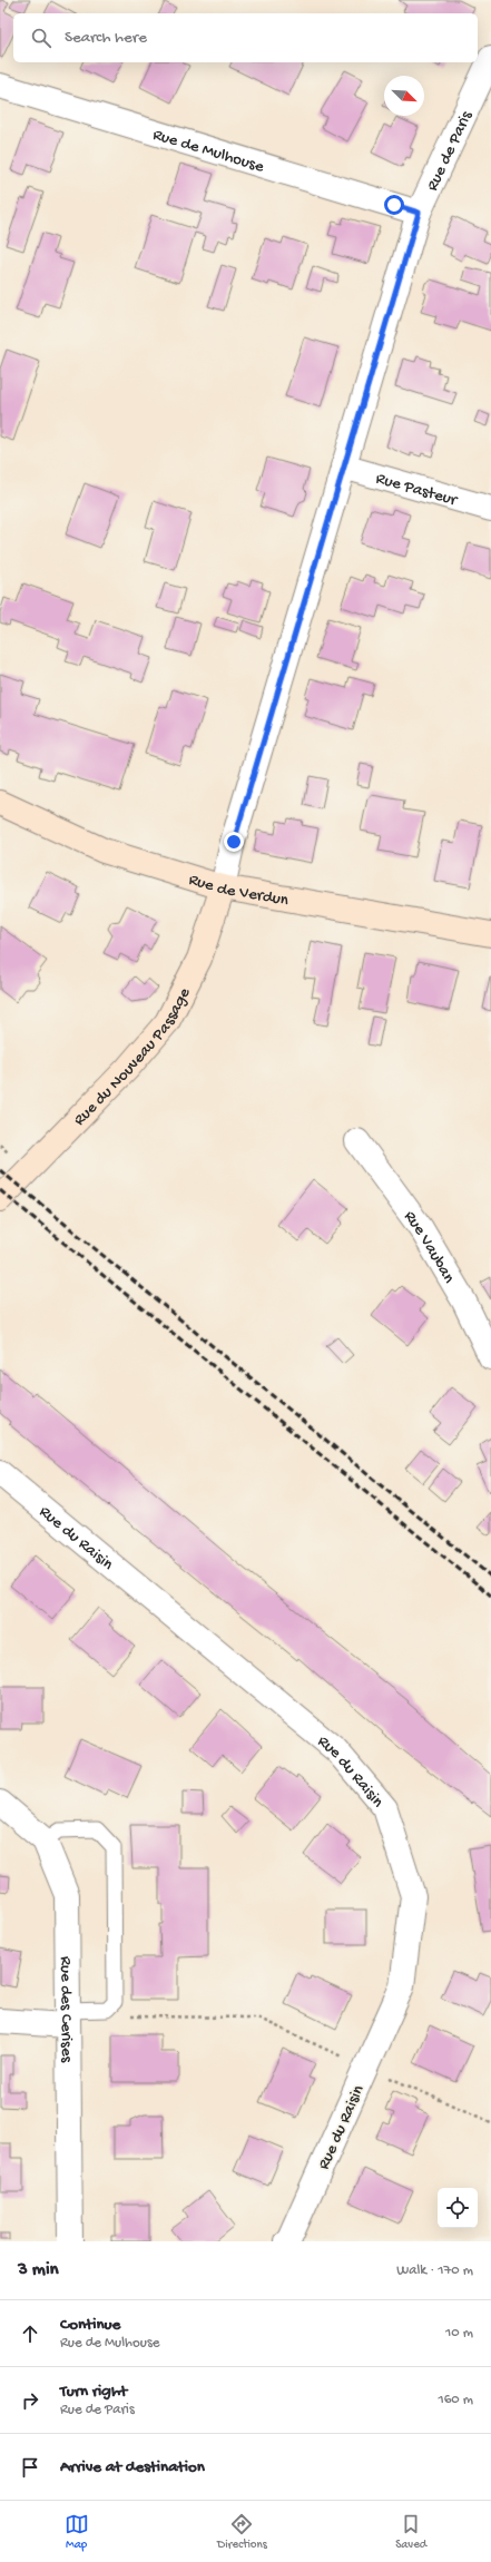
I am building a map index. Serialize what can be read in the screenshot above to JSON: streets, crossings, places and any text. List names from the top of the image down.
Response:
{
  "streets": {
    "main road": ["Rue de Verdun", "Rue du Nouveau Passage"],
    "street": [
      "Rue de Mulhouse",
      "Rue de Paris",
      "Rue Pasteur",
      "Rue Vauban",
      "Rue du Raisin",
      "Rue des Cerises"
    ]
  },
  "crossings": [
    ["Rue de Mulhouse", "Rue de Paris"],
    ["Rue de Paris", "Rue Pasteur"],
    ["Rue de Paris", "Rue de Verdun"],
    ["Rue de Paris", "Rue du Nouveau Passage"],
    ["Rue de Verdun", "Rue du Nouveau Passage"]
  ],
  "north": "bottom right",
  "page": {
    "search": "Search here",
    "heading": ["3 min", "Walk · 170 m"],
    "list": [
      ["Continue", "Rue de Mulhouse", "10 m"],
      ["Turn right", "Rue de Paris", "160 m"],
      "Arrive at destination"
    ],
    "nav": ["Map", "Directions", "Saved"]
  }
}
